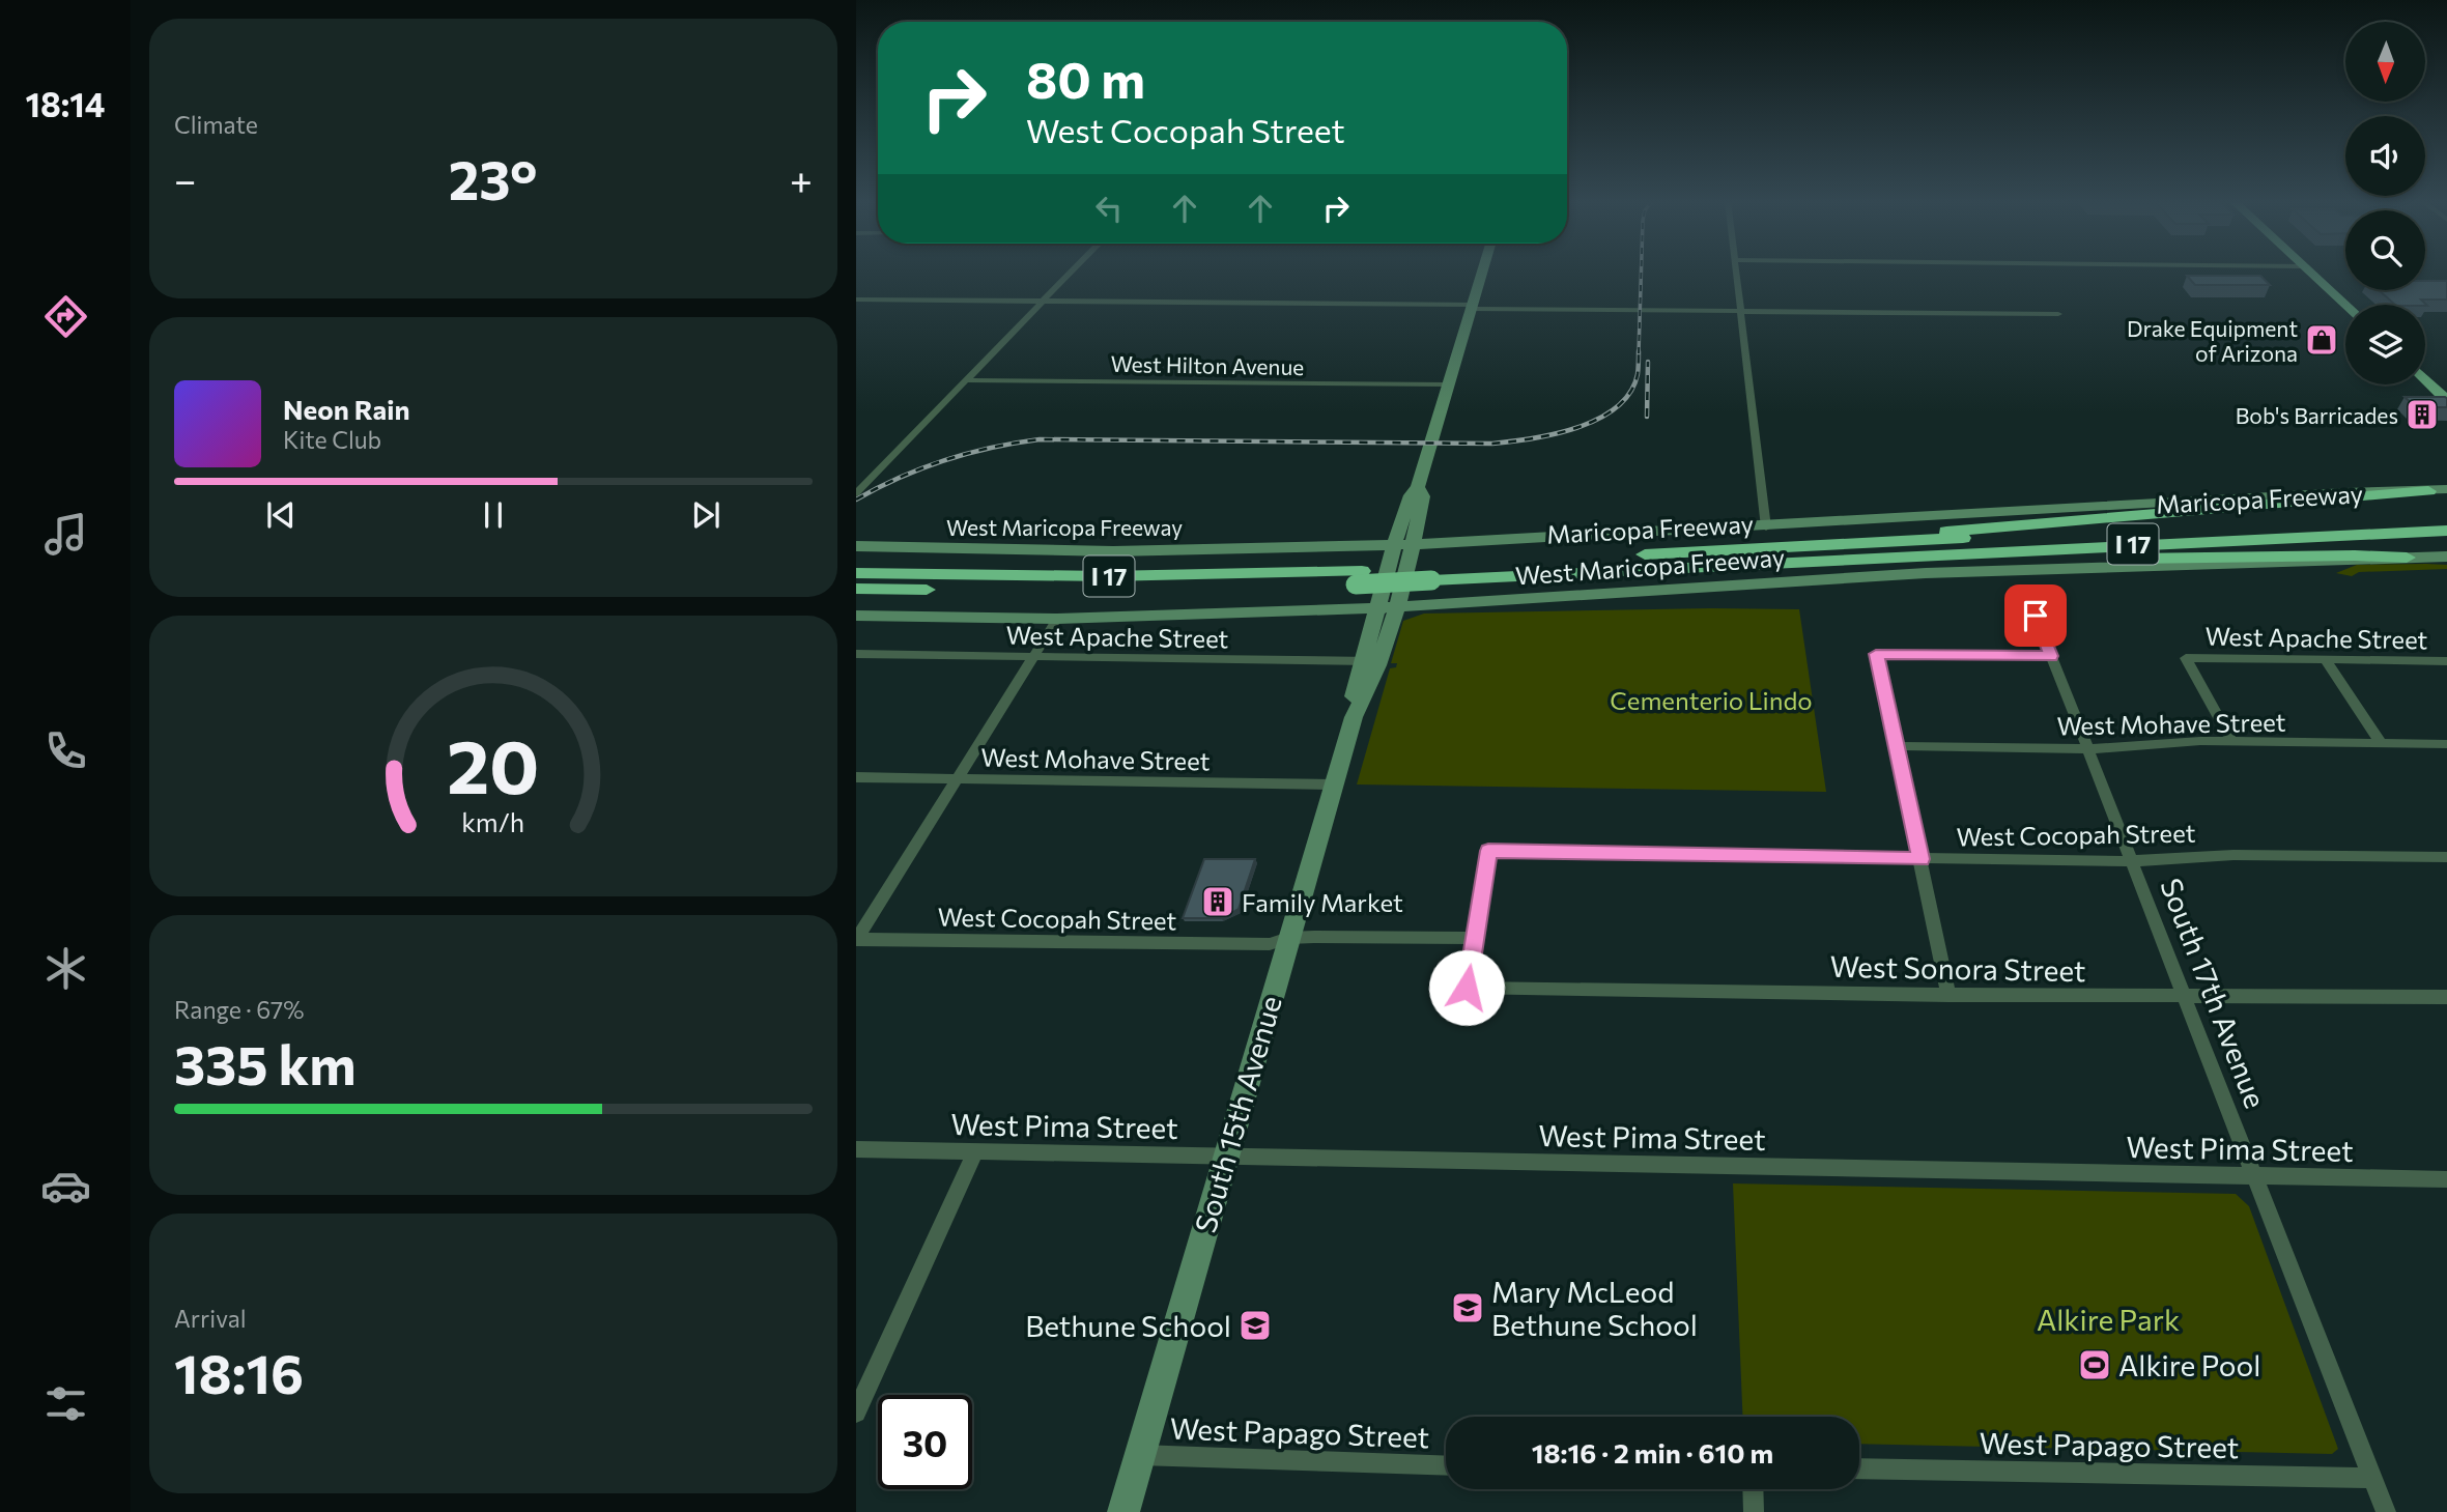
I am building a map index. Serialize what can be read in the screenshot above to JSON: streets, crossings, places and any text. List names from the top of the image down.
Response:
{
  "streets": {
    "highway": ["Maricopa Freeway", "I 17"],
    "main road": ["West Maricopa Freeway", "South 15th Avenue"],
    "street": [
      "West Hilton Avenue",
      "West Apache Street",
      "West Mohave Street",
      "West Cocopah Street",
      "West Sonora Street",
      "South 17th Avenue",
      "West Pima Street",
      "West Papago Street"
    ]
  },
  "crossings": [
    ["West Hilton Avenue", "South 15th Avenue"],
    ["West Maricopa Freeway", "South 15th Avenue"],
    ["West Apache Street", "West Mohave Street"],
    ["West Apache Street", "South 15th Avenue"],
    ["West Mohave Street", "South 17th Avenue"],
    ["West Mohave Street", "South 15th Avenue"],
    ["West Cocopah Street", "West Sonora Street"],
    ["West Cocopah Street", "South 17th Avenue"],
    ["West Cocopah Street", "South 15th Avenue"],
    ["West Sonora Street", "South 17th Avenue"],
    ["South 17th Avenue", "West Pima Street"],
    ["South 17th Avenue", "West Papago Street"],
    ["South 15th Avenue", "West Pima Street"],
    ["South 15th Avenue", "West Papago Street"]
  ],
  "parks": ["Cementerio Lindo", "Alkire Park"],
  "places": {
    "shop": ["Drake Equipment of Arizona"],
    "building": ["Bob's Barricades", "Family Market"],
    "school or university": ["Mary McLeod Bethune School", "Bethune School"],
    "sports": ["Alkire Pool"]
  },
  "north": "bottom",
  "page": {
    "tabs": "18:14",
    "tile": [
      "Climate",
      ["Range · 67%", "335 km"],
      ["Arrival", "18:16"]
    ],
    "turn": ["80 m", "West Cocopah Street"],
    "heat": ["−", "23°", "+"],
    "song": ["Neon Rain", "Kite Club"],
    "limit": "30",
    "trip": "18:16 · 2 min · 610 m",
    "gauge": ["20", "km/h"]
  }
}
